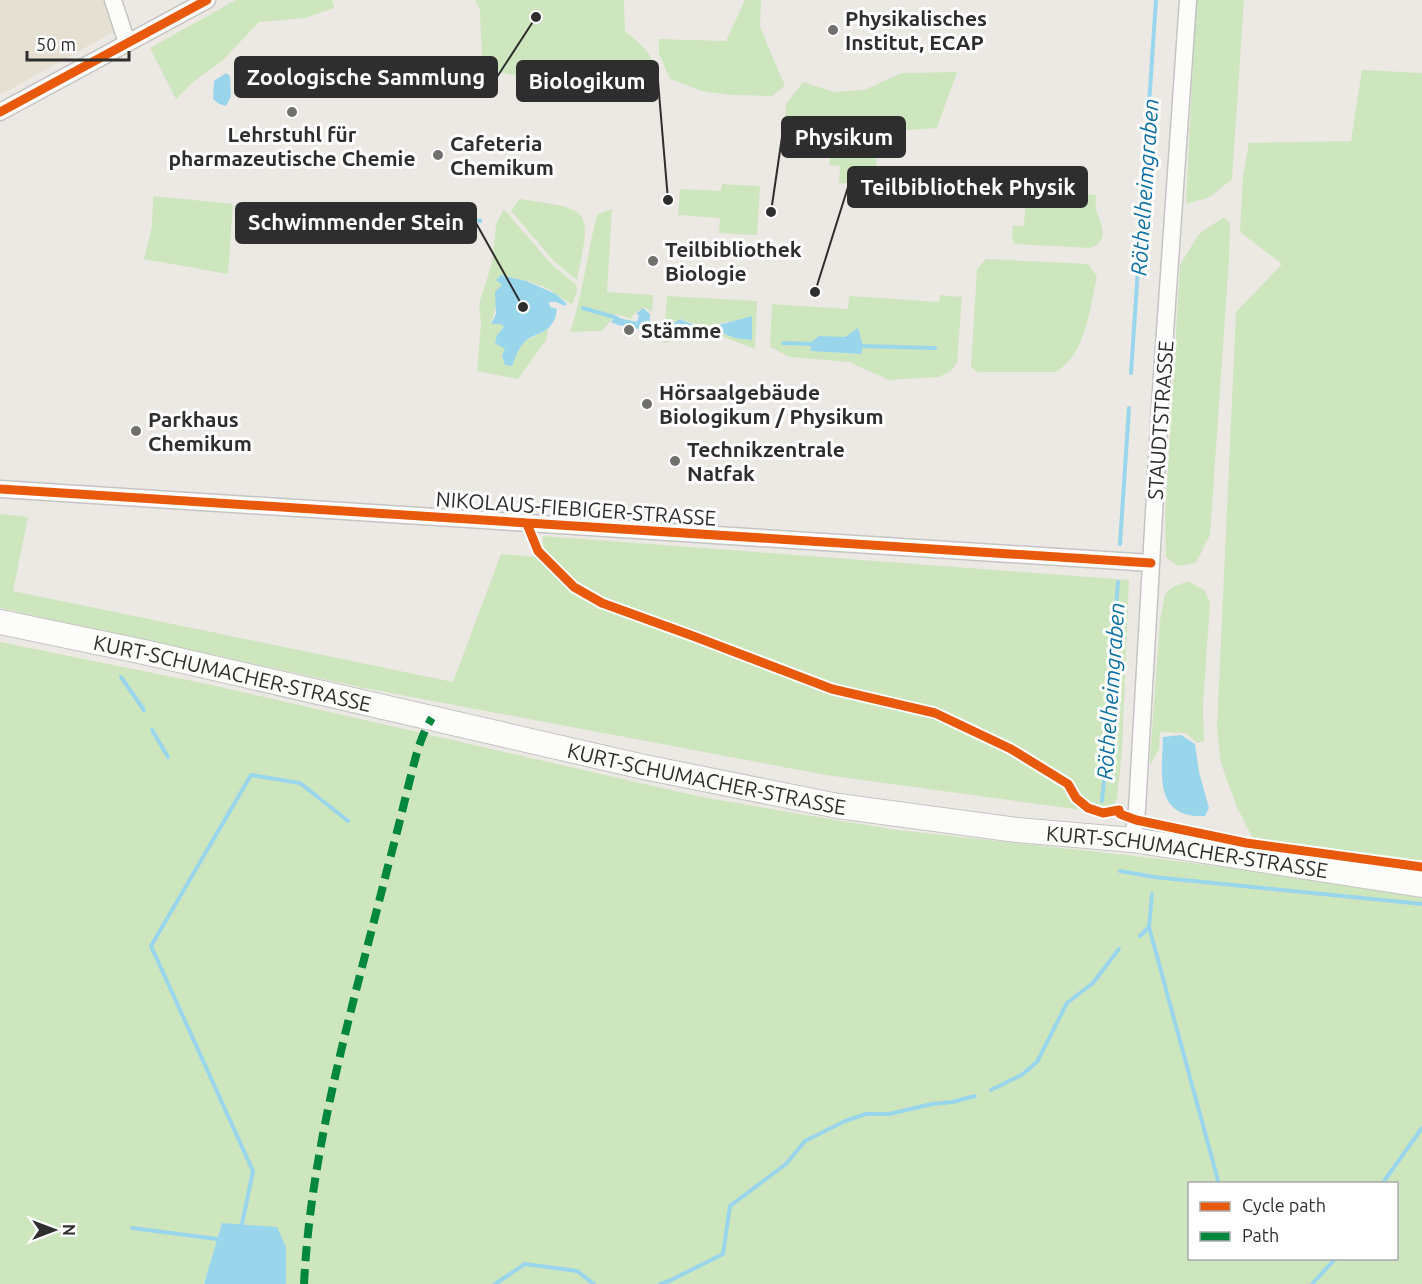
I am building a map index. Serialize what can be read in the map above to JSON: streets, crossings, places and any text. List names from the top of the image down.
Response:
{
  "streets": {
    "main road": ["KURT-SCHUMACHER-STRASSE"],
    "street": ["STAUDTSTRASSE", "NIKOLAUS-FIEBIGER-STRASSE"]
  },
  "crossings": [
    ["STAUDTSTRASSE", "NIKOLAUS-FIEBIGER-STRASSE"],
    ["STAUDTSTRASSE", "KURT-SCHUMACHER-STRASSE"]
  ],
  "water": ["Röthelheimgraben"],
  "places": [
    "Zoologische Sammlung",
    "Physikalisches Institut, ECAP",
    "Lehrstuhl für pharmazeutische Chemie",
    "Cafeteria Chemikum",
    "Biologikum",
    "Physikum",
    "Teilbibliothek Biologie",
    "Teilbibliothek Physik",
    "Schwimmender Stein",
    "Stämme",
    "Hörsaalgebäude Biologikum / Physikum",
    "Parkhaus Chemikum",
    "Technikzentrale Natfak"
  ],
  "legend": ["Cycle path", "Path"],
  "scale_bar": "50 m",
  "north": "right"
}
